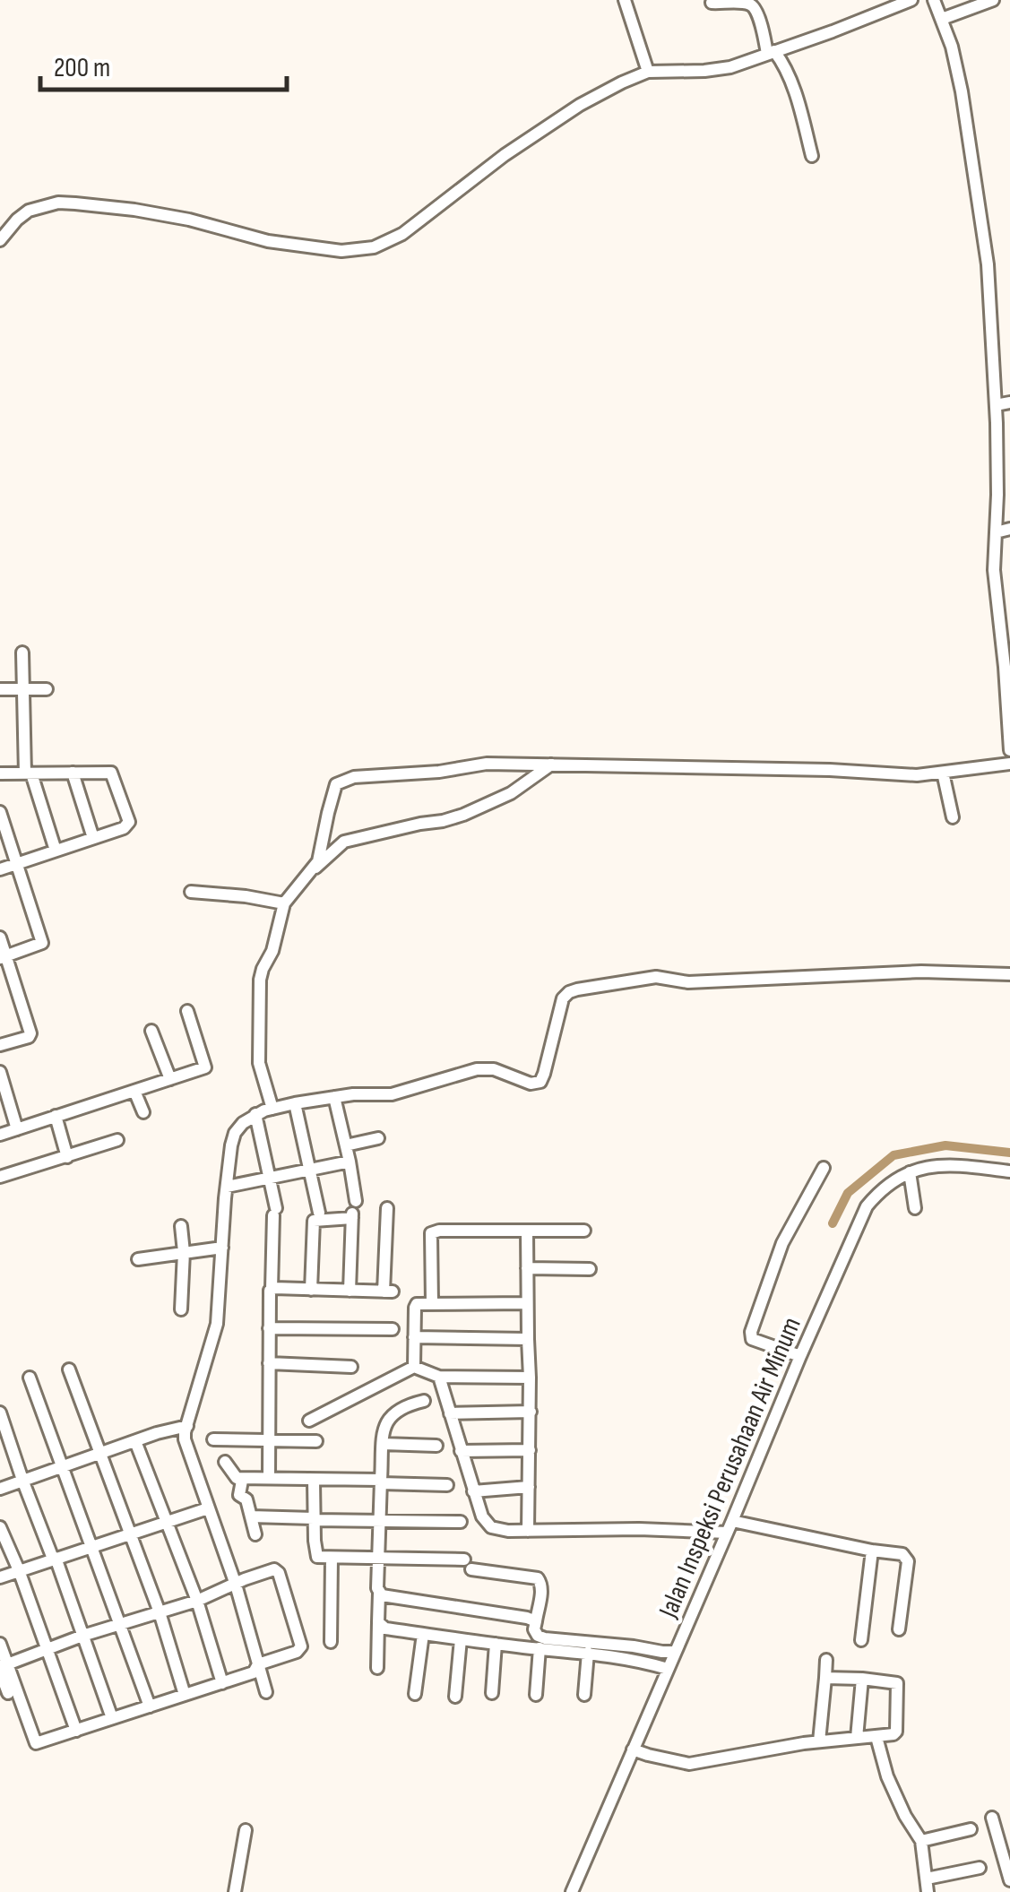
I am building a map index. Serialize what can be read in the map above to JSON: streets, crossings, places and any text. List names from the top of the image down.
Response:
{
  "streets": {
    "street": ["Jalan Inspeksi Perusahaan Air Minum"]
  },
  "scale_bar": "200 m"
}
